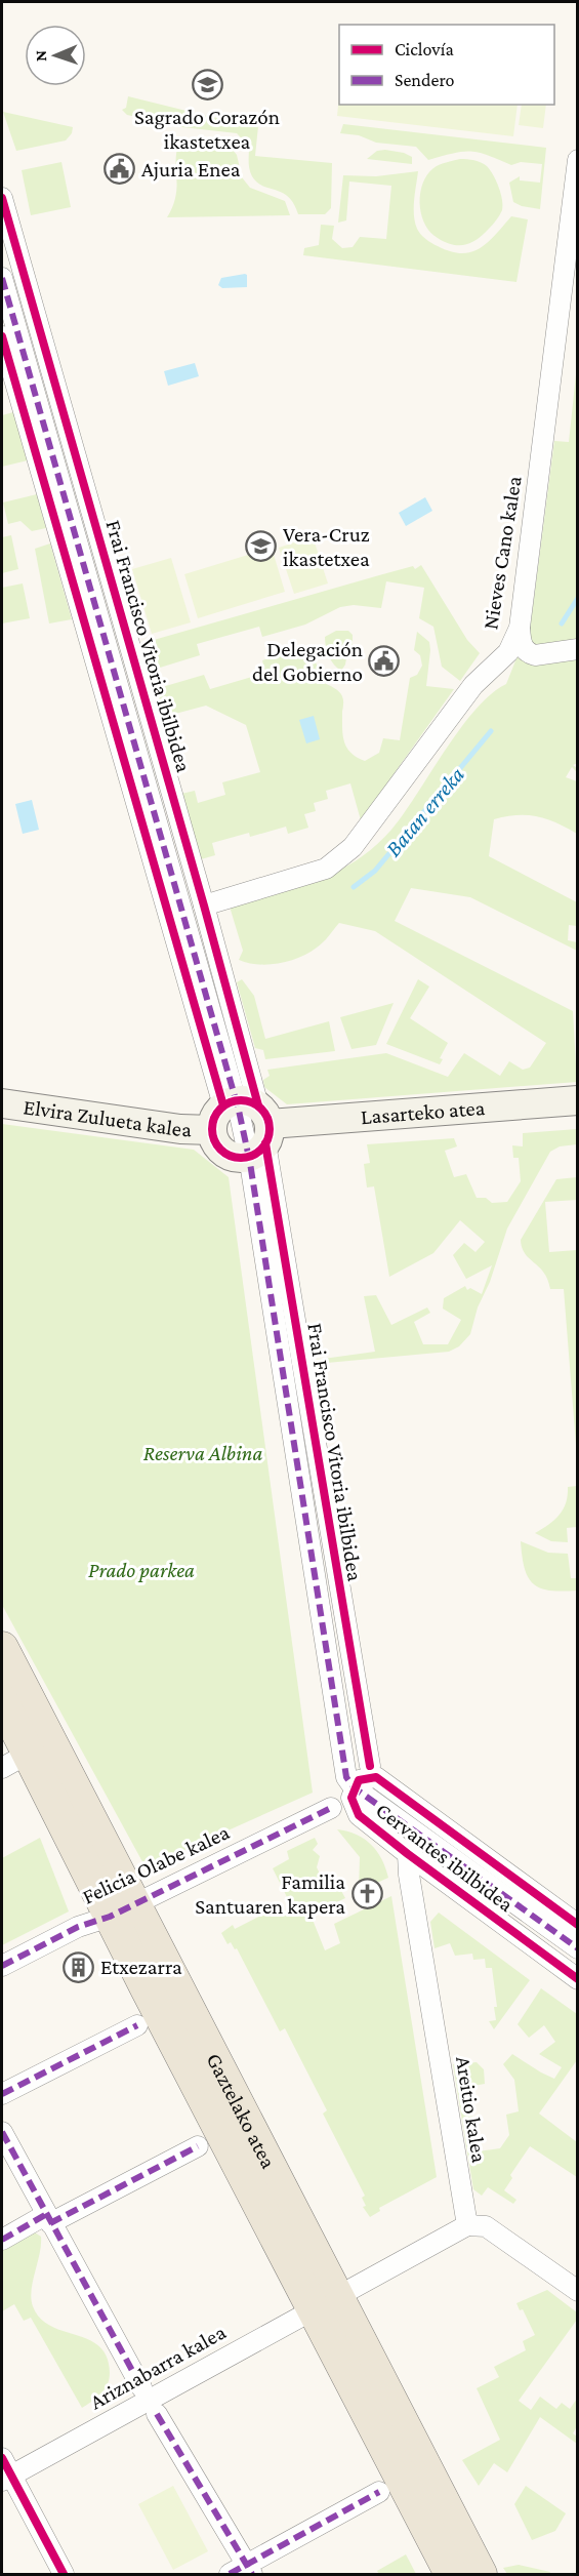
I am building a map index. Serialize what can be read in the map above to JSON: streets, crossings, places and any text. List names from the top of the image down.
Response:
{
  "streets": {
    "main road": ["Gaztelako atea"],
    "street": [
      "Nieves Cano kalea",
      "Frai Francisco Vitoria ibilbidea",
      "Lasarteko atea",
      "Elvira Zulueta kalea",
      "Cervantes ibilbidea",
      "Felicia Olabe kalea",
      "Areitio kalea",
      "Ariznabarra kalea"
    ]
  },
  "crossings": [
    ["Nieves Cano kalea", "Frai Francisco Vitoria ibilbidea"],
    ["Frai Francisco Vitoria ibilbidea", "Lasarteko atea"],
    ["Frai Francisco Vitoria ibilbidea", "Elvira Zulueta kalea"],
    ["Frai Francisco Vitoria ibilbidea", "Cervantes ibilbidea"],
    ["Lasarteko atea", "Elvira Zulueta kalea"],
    ["Cervantes ibilbidea", "Areitio kalea"],
    ["Felicia Olabe kalea", "Gaztelako atea"],
    ["Gaztelako atea", "Ariznabarra kalea"]
  ],
  "water": ["Batan erreka"],
  "parks": ["Reserva Albina", "Prado parkea"],
  "places": {
    "school or university": ["Sagrado Corazón ikastetxea", "Vera-Cruz ikastetxea"],
    "public building": ["Ajuria Enea", "Delegación del Gobierno"],
    "church": ["Familia Santuaren kapera"],
    "building": ["Etxezarra"]
  },
  "legend": ["Ciclovía", "Sendero"],
  "north": "left"
}
